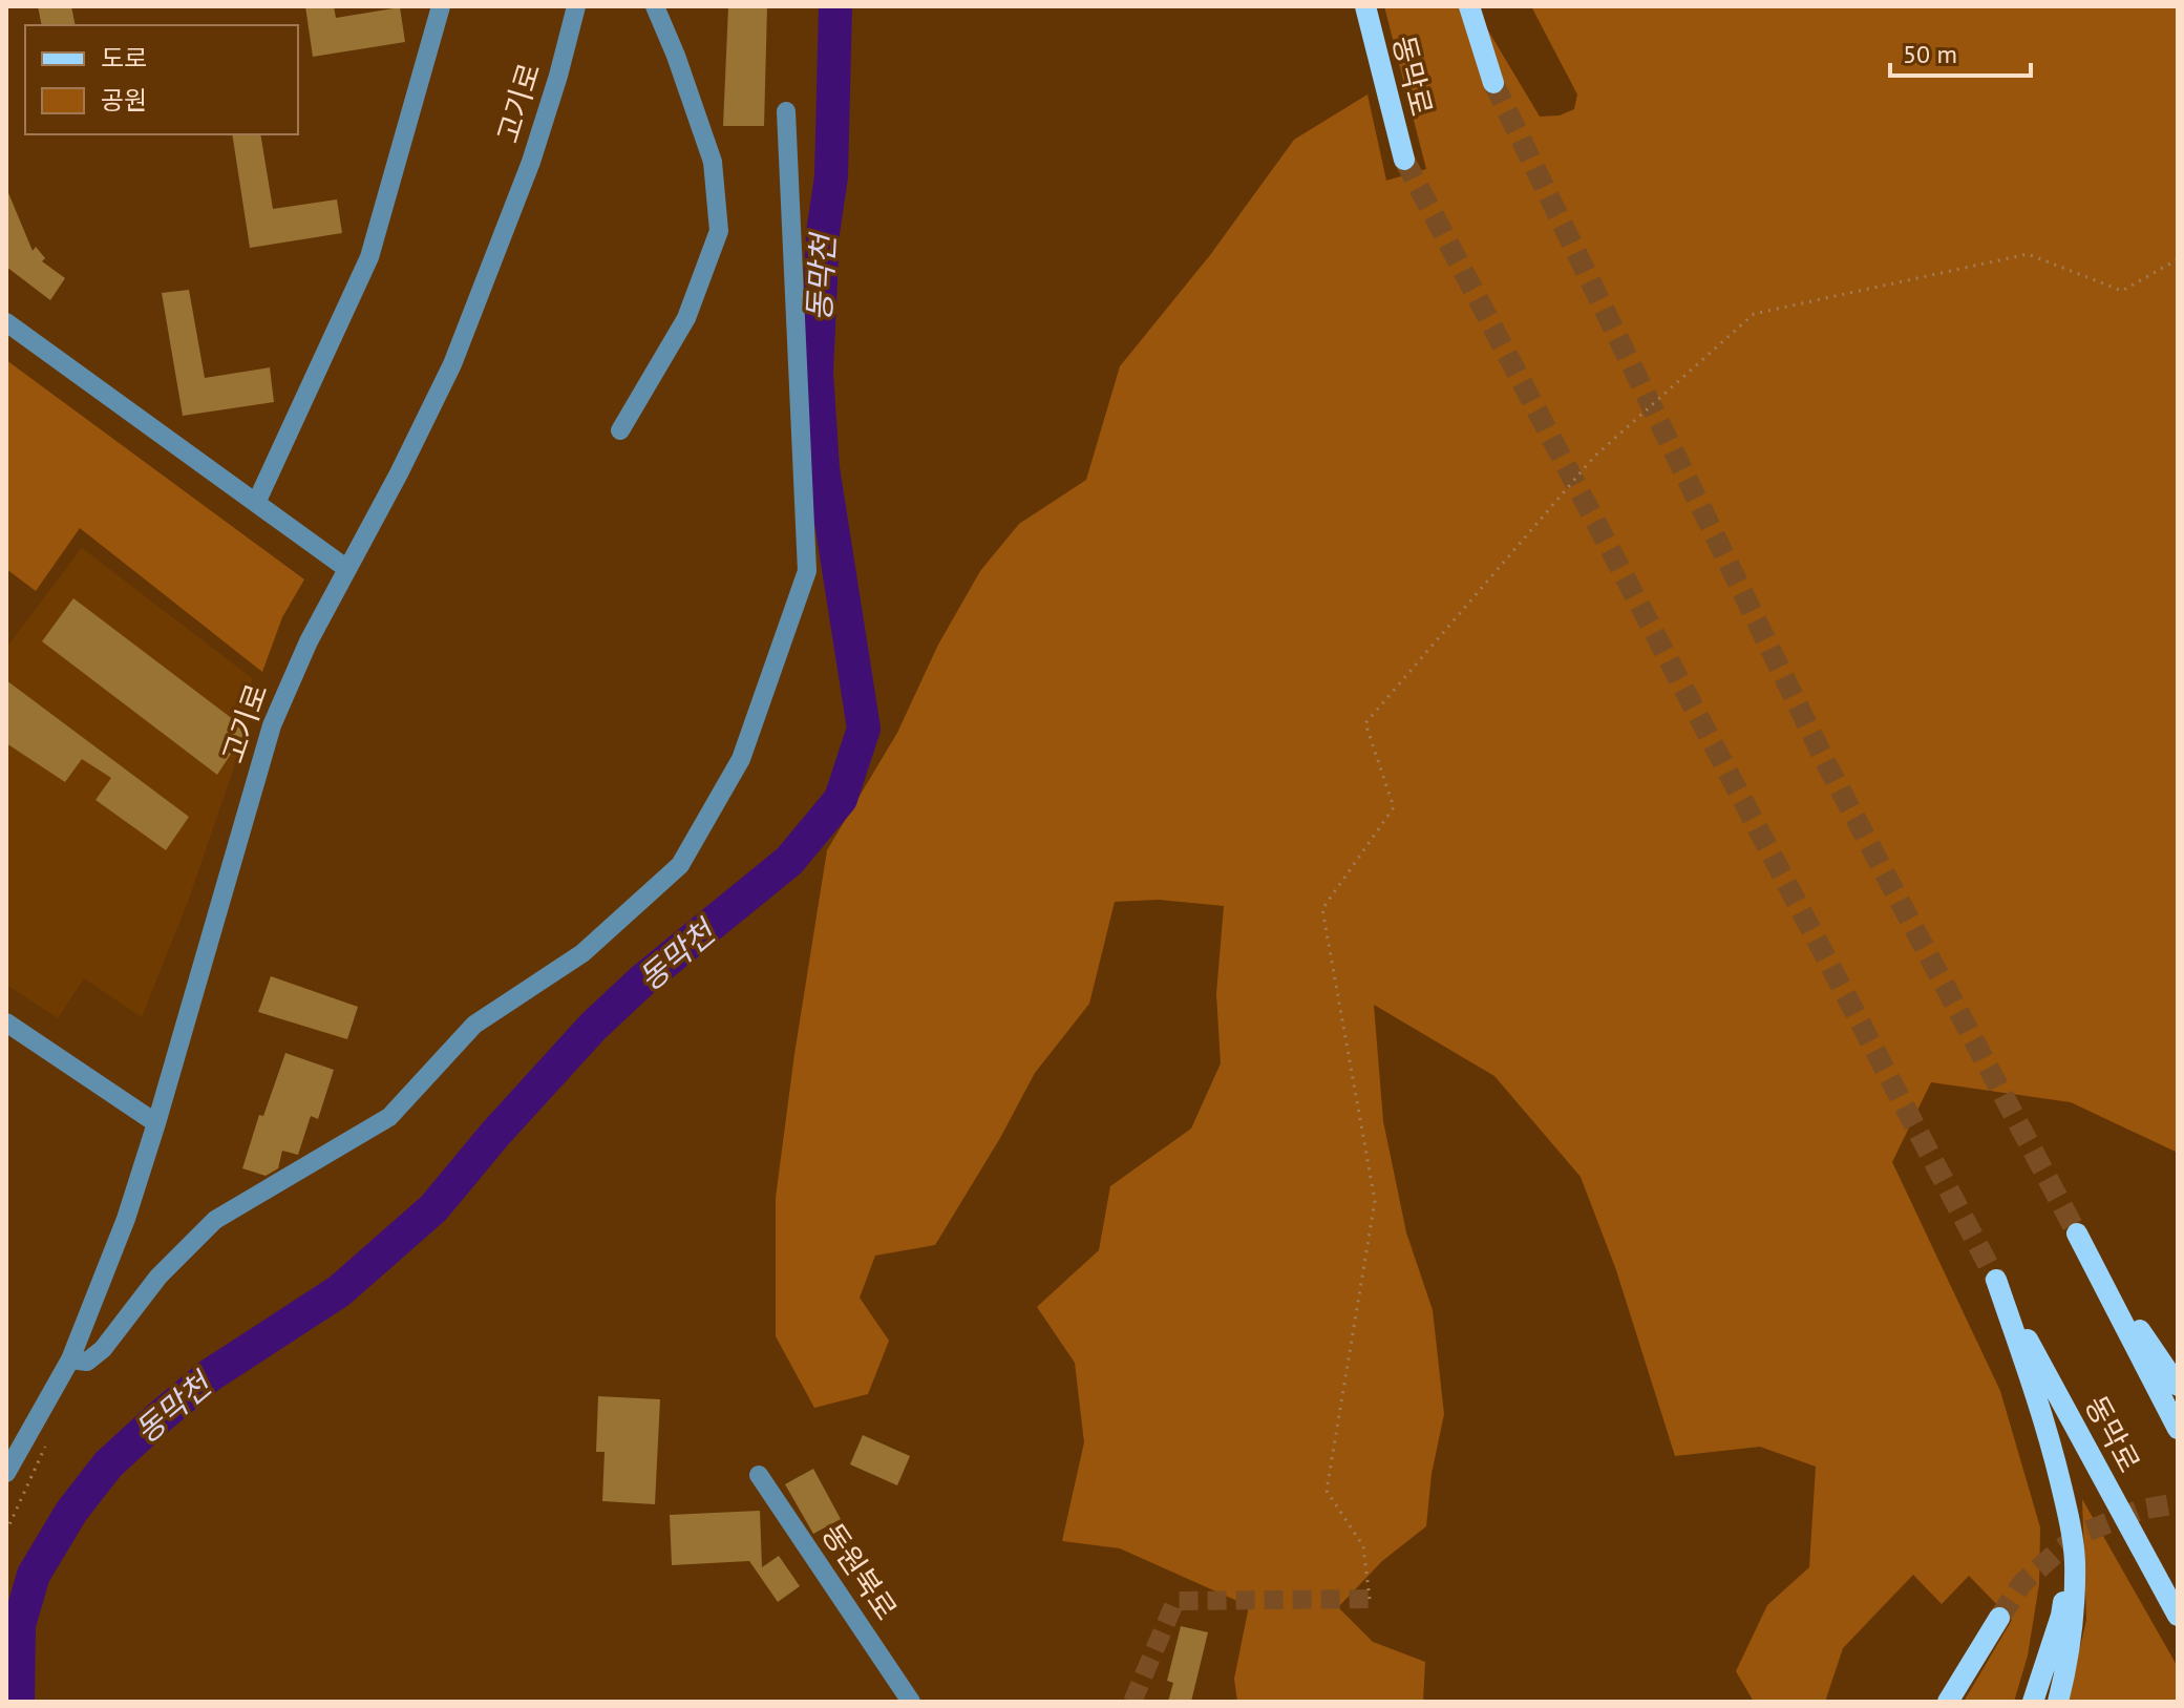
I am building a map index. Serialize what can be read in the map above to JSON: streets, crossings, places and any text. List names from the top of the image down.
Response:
{
  "streets": {
    "main road": ["동막로"],
    "street": ["고기로", "동원북로"]
  },
  "water": ["동막천"],
  "legend": ["도로", "공원"],
  "scale_bar": "50 m"
}
